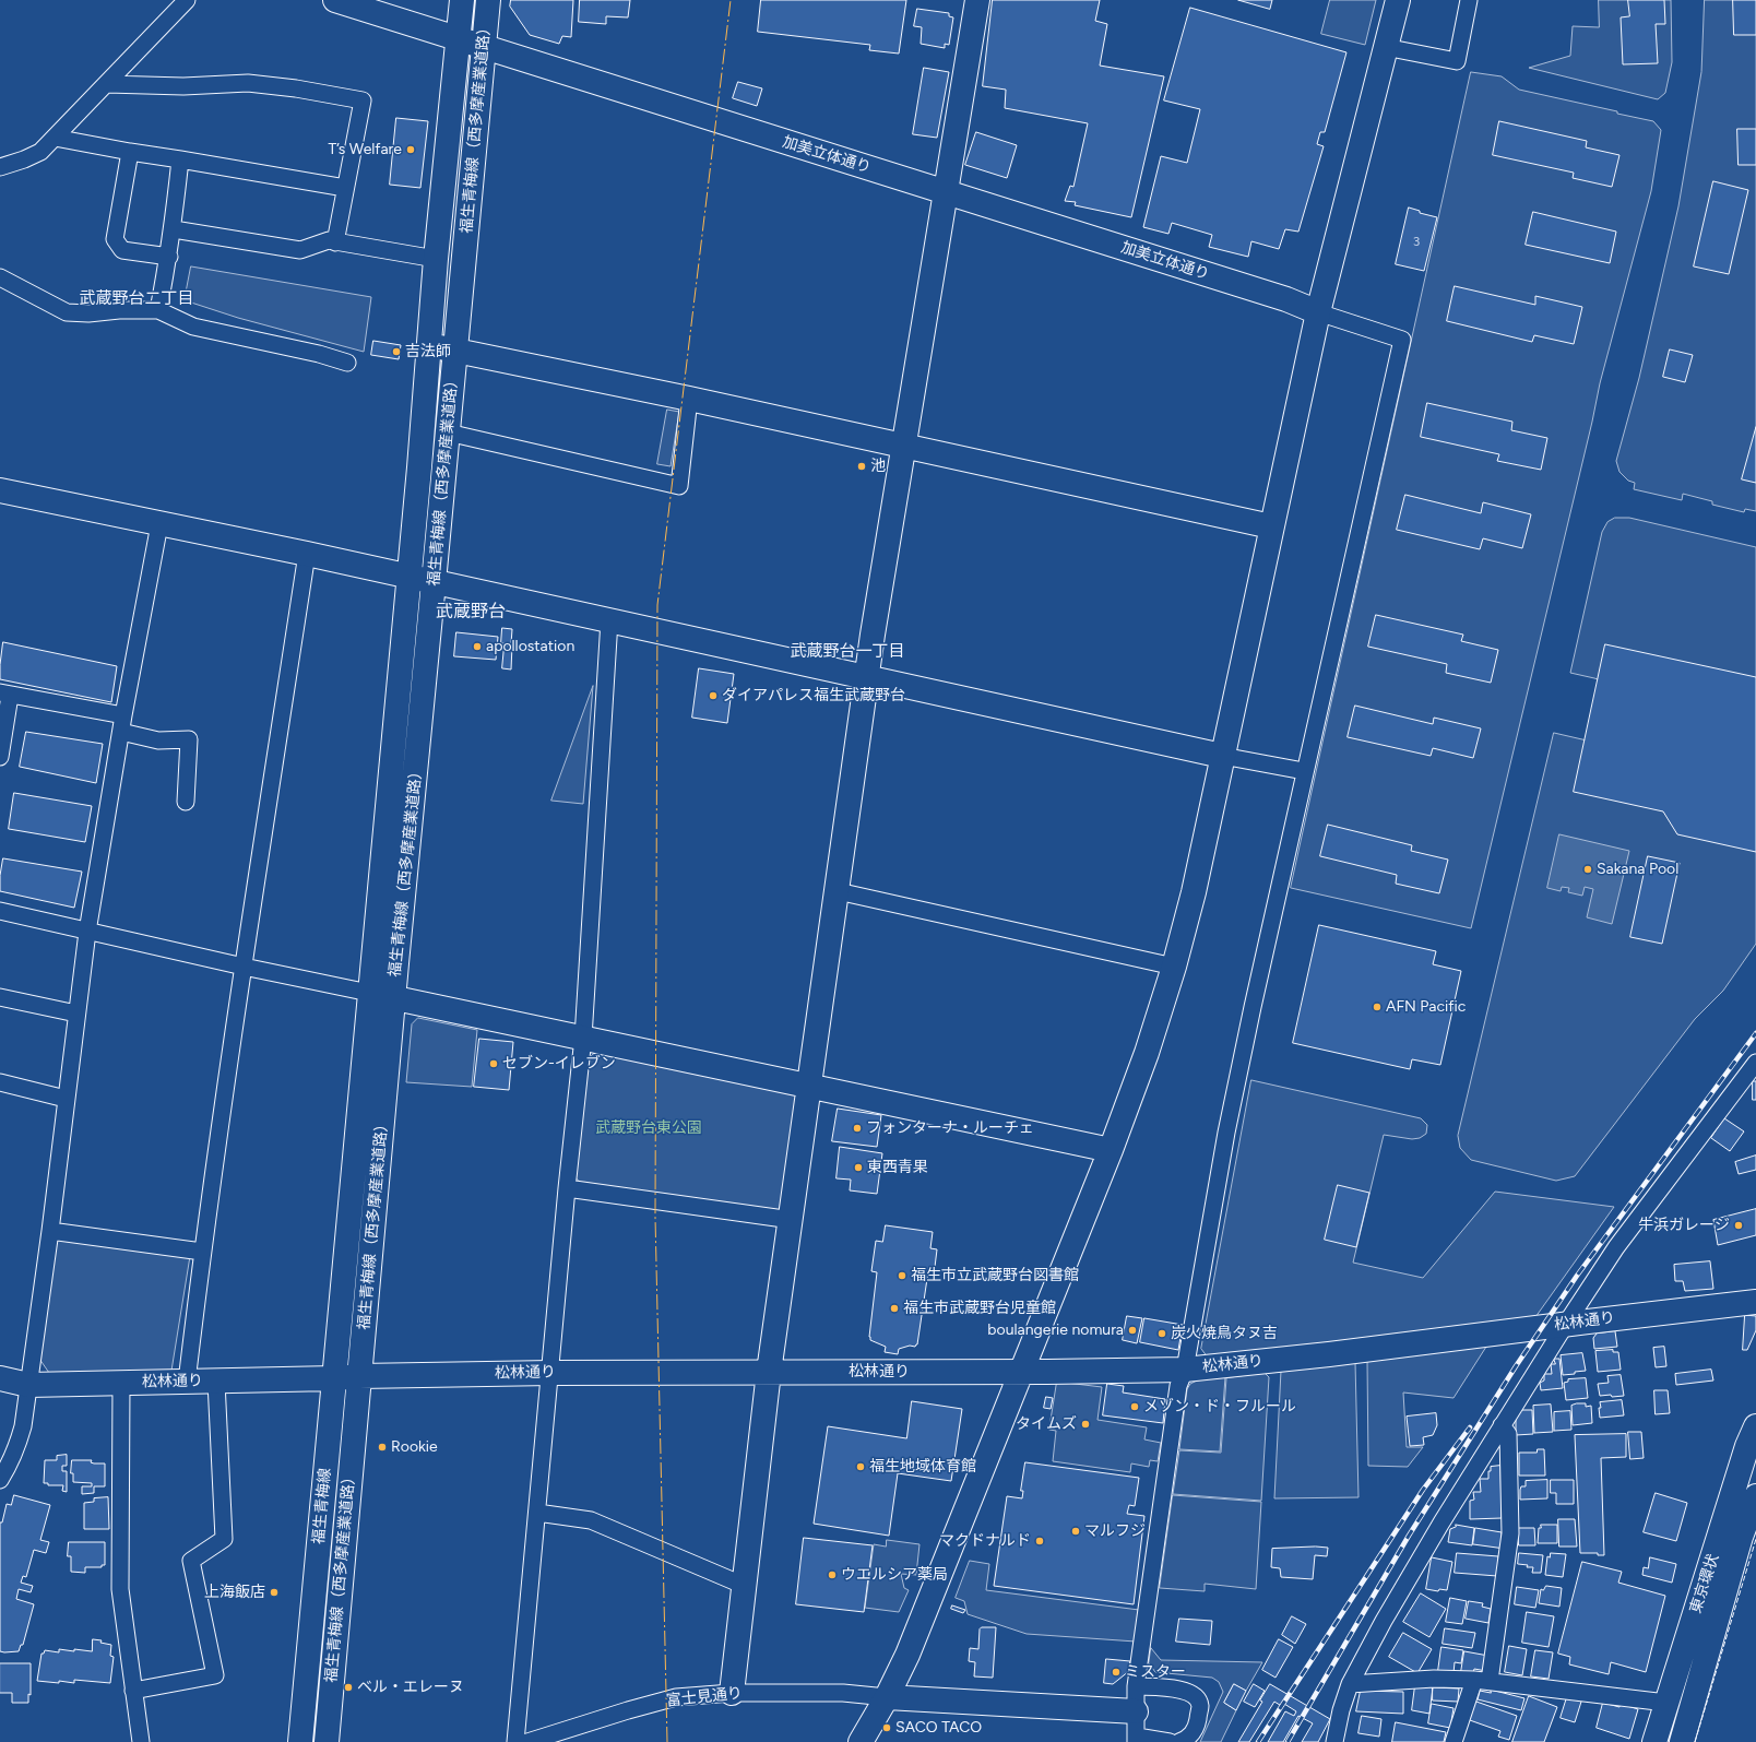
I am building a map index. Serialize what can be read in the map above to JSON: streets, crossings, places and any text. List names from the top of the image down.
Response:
{
  "streets": {
    "main road": [
      "福生青梅線（西多摩産業道路）",
      "加美立体通り",
      "松林通り",
      "福生青梅線",
      "東京環状"
    ],
    "street": ["富士見通り"]
  },
  "crossings": [
    ["福生青梅線（西多摩産業道路）", "加美立体通り"],
    ["福生青梅線（西多摩産業道路）", "松林通り"],
    ["福生青梅線（西多摩産業道路）", "福生青梅線"],
    ["松林通り", "福生青梅線"]
  ],
  "districts": ["武蔵野台二丁目", "武蔵野台", "武蔵野台一丁目"],
  "parks": ["武蔵野台東公園"],
  "places": [
    "T’s Welfare",
    "吉法師",
    "池",
    "apollostation",
    "ダイアパレス福生武蔵野台",
    "Sakana Pool",
    "AFN Pacific",
    "セブン-イレブン",
    "フォンターナ・ルーチェ",
    "東西青果",
    "牛浜ガレージ",
    "福生市立武蔵野台図書館",
    "福生市武蔵野台児童館",
    "boulangerie nomura",
    "炭火焼鳥タヌ吉",
    "メゾン・ド・フルール",
    "タイムズ",
    "Rookie",
    "福生地域体育館",
    "マルフジ",
    "マクドナルド",
    "ウエルシア薬局",
    "上海飯店",
    "ミスター",
    "ベル・エレーヌ",
    "SACO TACO"
  ],
  "house_numbers": ["3"]
}
